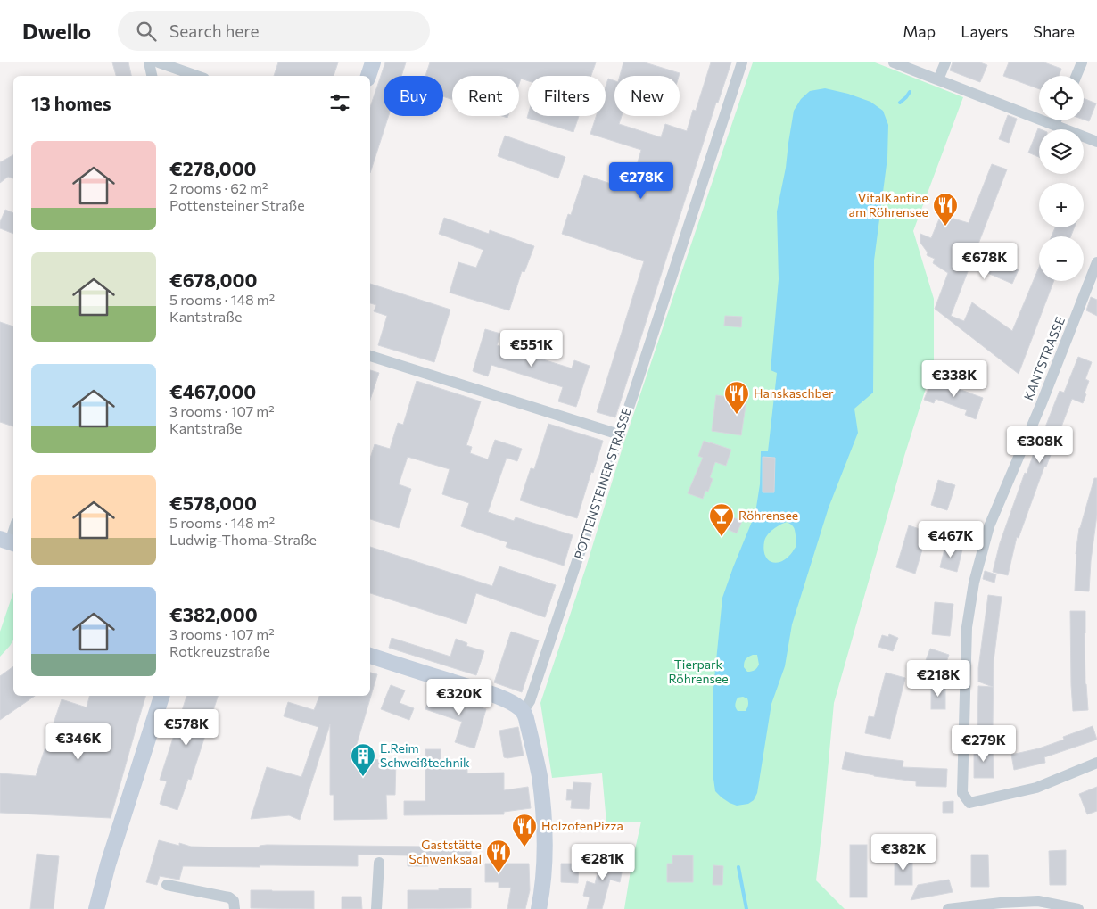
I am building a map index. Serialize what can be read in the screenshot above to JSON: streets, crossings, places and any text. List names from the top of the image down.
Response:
{
  "streets": {
    "street": ["KANTSTRASSE", "POTTENSTEINER STRASSE"]
  },
  "parks": ["Tierpark Röhrensee"],
  "places": {
    "restaurant": [
      "VitalKantine am Röhrensee",
      "Hanskaschber",
      "HolzofenPizza",
      "Gaststätte Schwenksaal"
    ],
    "bar": ["Röhrensee"],
    "building": ["E.Reim Schweißtechnik"]
  },
  "page": {
    "header": "Dwello",
    "search": "Search here",
    "nav": ["Map", "Layers", "Share"],
    "map_buttons": ["+", "−"],
    "chip": [
      "Buy",
      "Rent",
      "Filters",
      "New"
    ],
    "heading": "13 homes",
    "list": [
      {
        "name": "€278,000",
        "note": "2 rooms · 62 m² · Pottensteiner Straße"
      },
      {
        "name": "€678,000",
        "note": "5 rooms · 148 m² · Kantstraße"
      },
      {
        "name": "€467,000",
        "note": "3 rooms · 107 m² · Kantstraße"
      },
      {
        "name": "€578,000",
        "note": "5 rooms · 148 m² · Ludwig-Thoma-Straße"
      },
      {
        "name": "€382,000",
        "note": "3 rooms · 107 m² · Rotkreuzstraße"
      }
    ],
    "price": [
      "€278K",
      "€678K",
      "€551K",
      "€338K",
      "€308K",
      "€467K",
      "€218K",
      "€320K",
      "€578K",
      "€346K",
      "€279K",
      "€382K",
      "€281K"
    ]
  }
}
